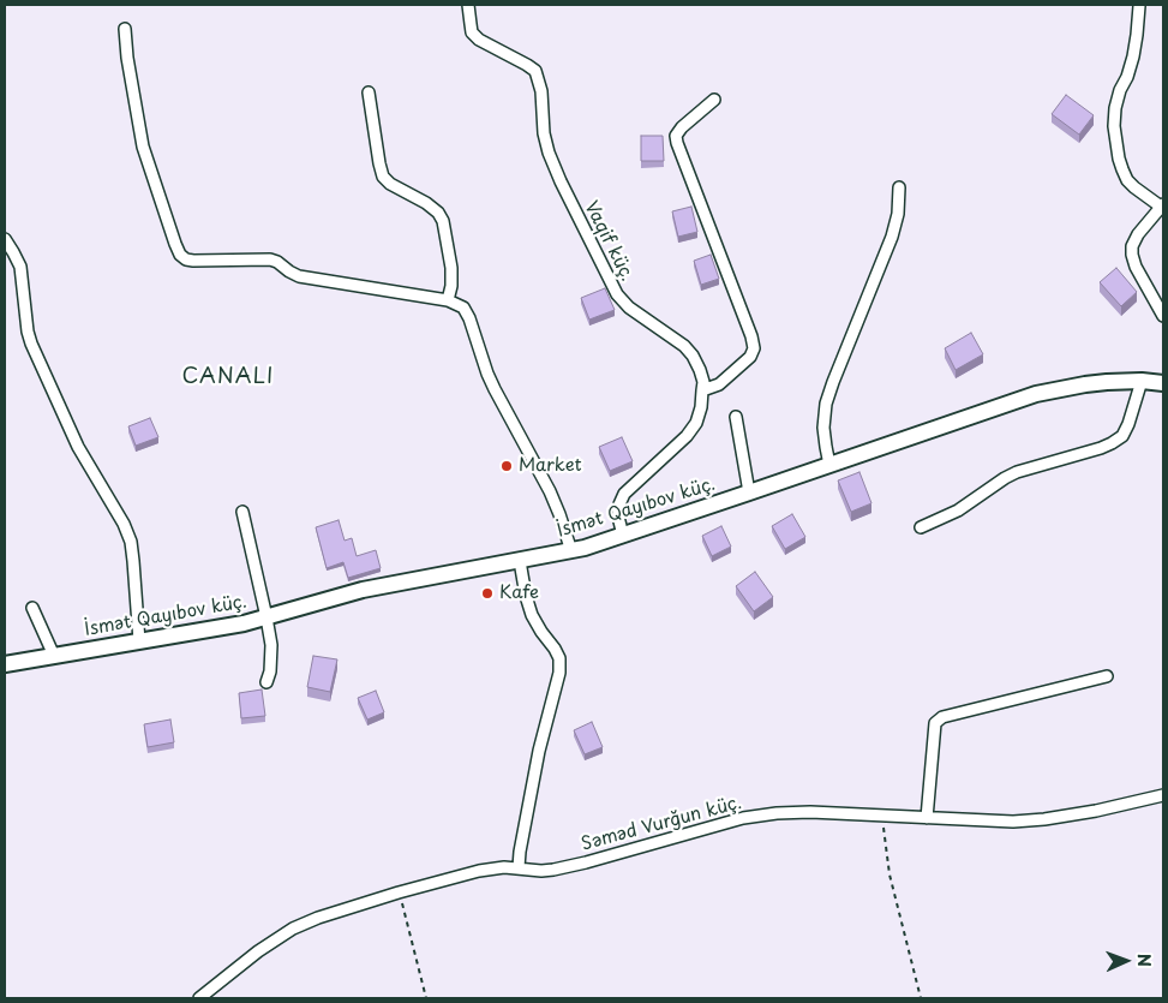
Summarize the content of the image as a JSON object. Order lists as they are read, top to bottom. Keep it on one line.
{"streets":{"street":["Vaqif küç.","İsmət Qayıbov küç.","Səməd Vurğun küç."]},"crossings":[["Vaqif küç.","İsmət Qayıbov küç."]],"districts":["CANALI"],"places":["Market","Kafe"],"north":"right"}
